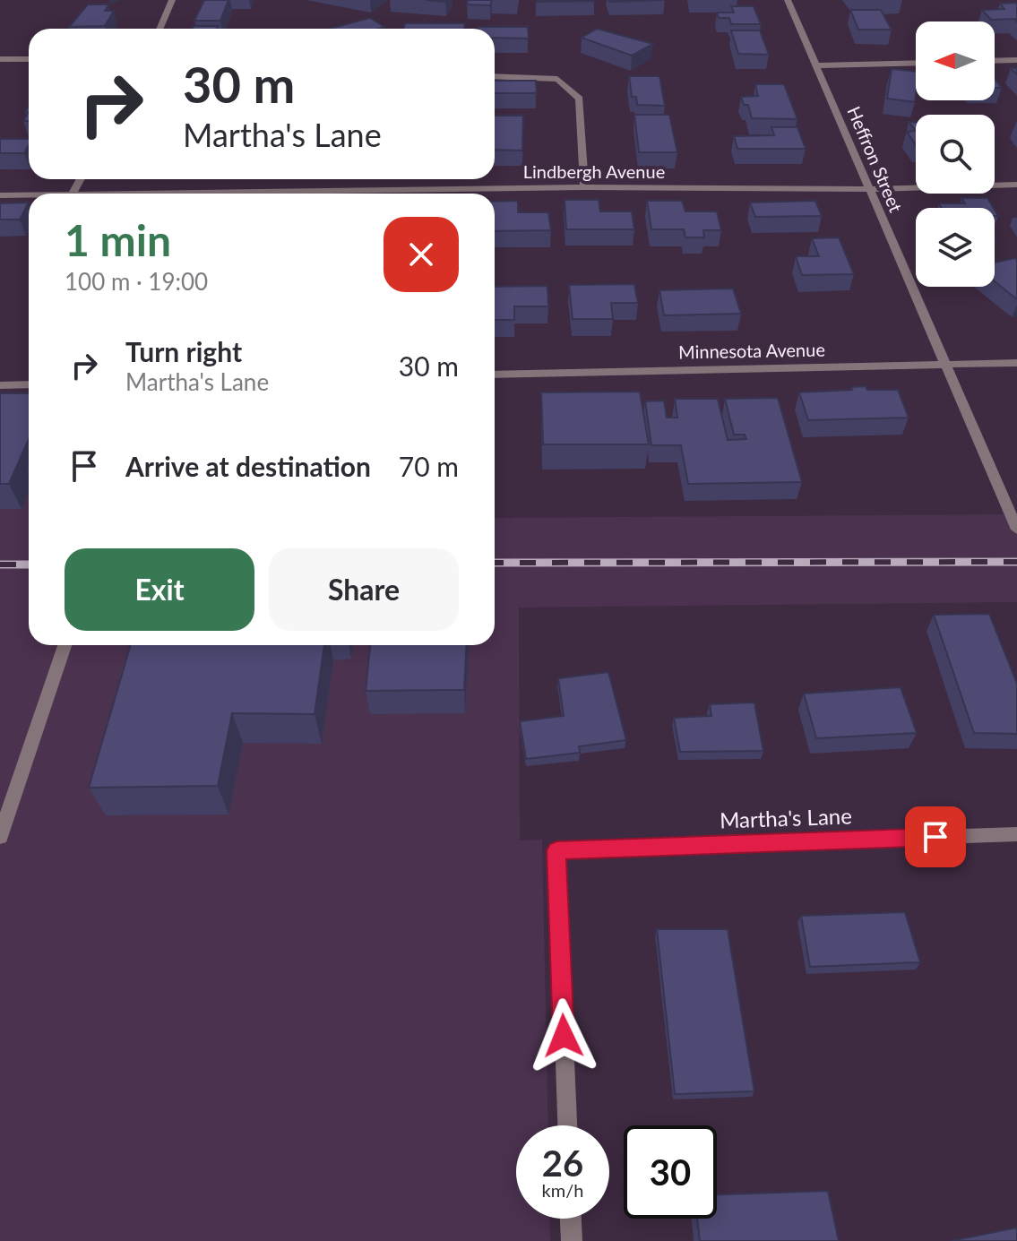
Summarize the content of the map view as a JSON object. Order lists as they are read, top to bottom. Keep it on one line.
{"streets":{"street":["Heffron Street","Lindbergh Avenue","Minnesota Avenue","Martha's Lane"]},"crossings":[["Heffron Street","Lindbergh Avenue"],["Heffron Street","Minnesota Avenue"]],"north":"left","page":{"turn":["30 m","Martha's Lane"],"heading":["1 min","100 m · 19:00"],"list":[{"name":"Turn right","note":"Martha's Lane","value":"30 m"},{"name":"Arrive at destination","value":"70 m"}],"buttons":["Exit","Share"],"speed":"26 km/h","limit":"30"}}
